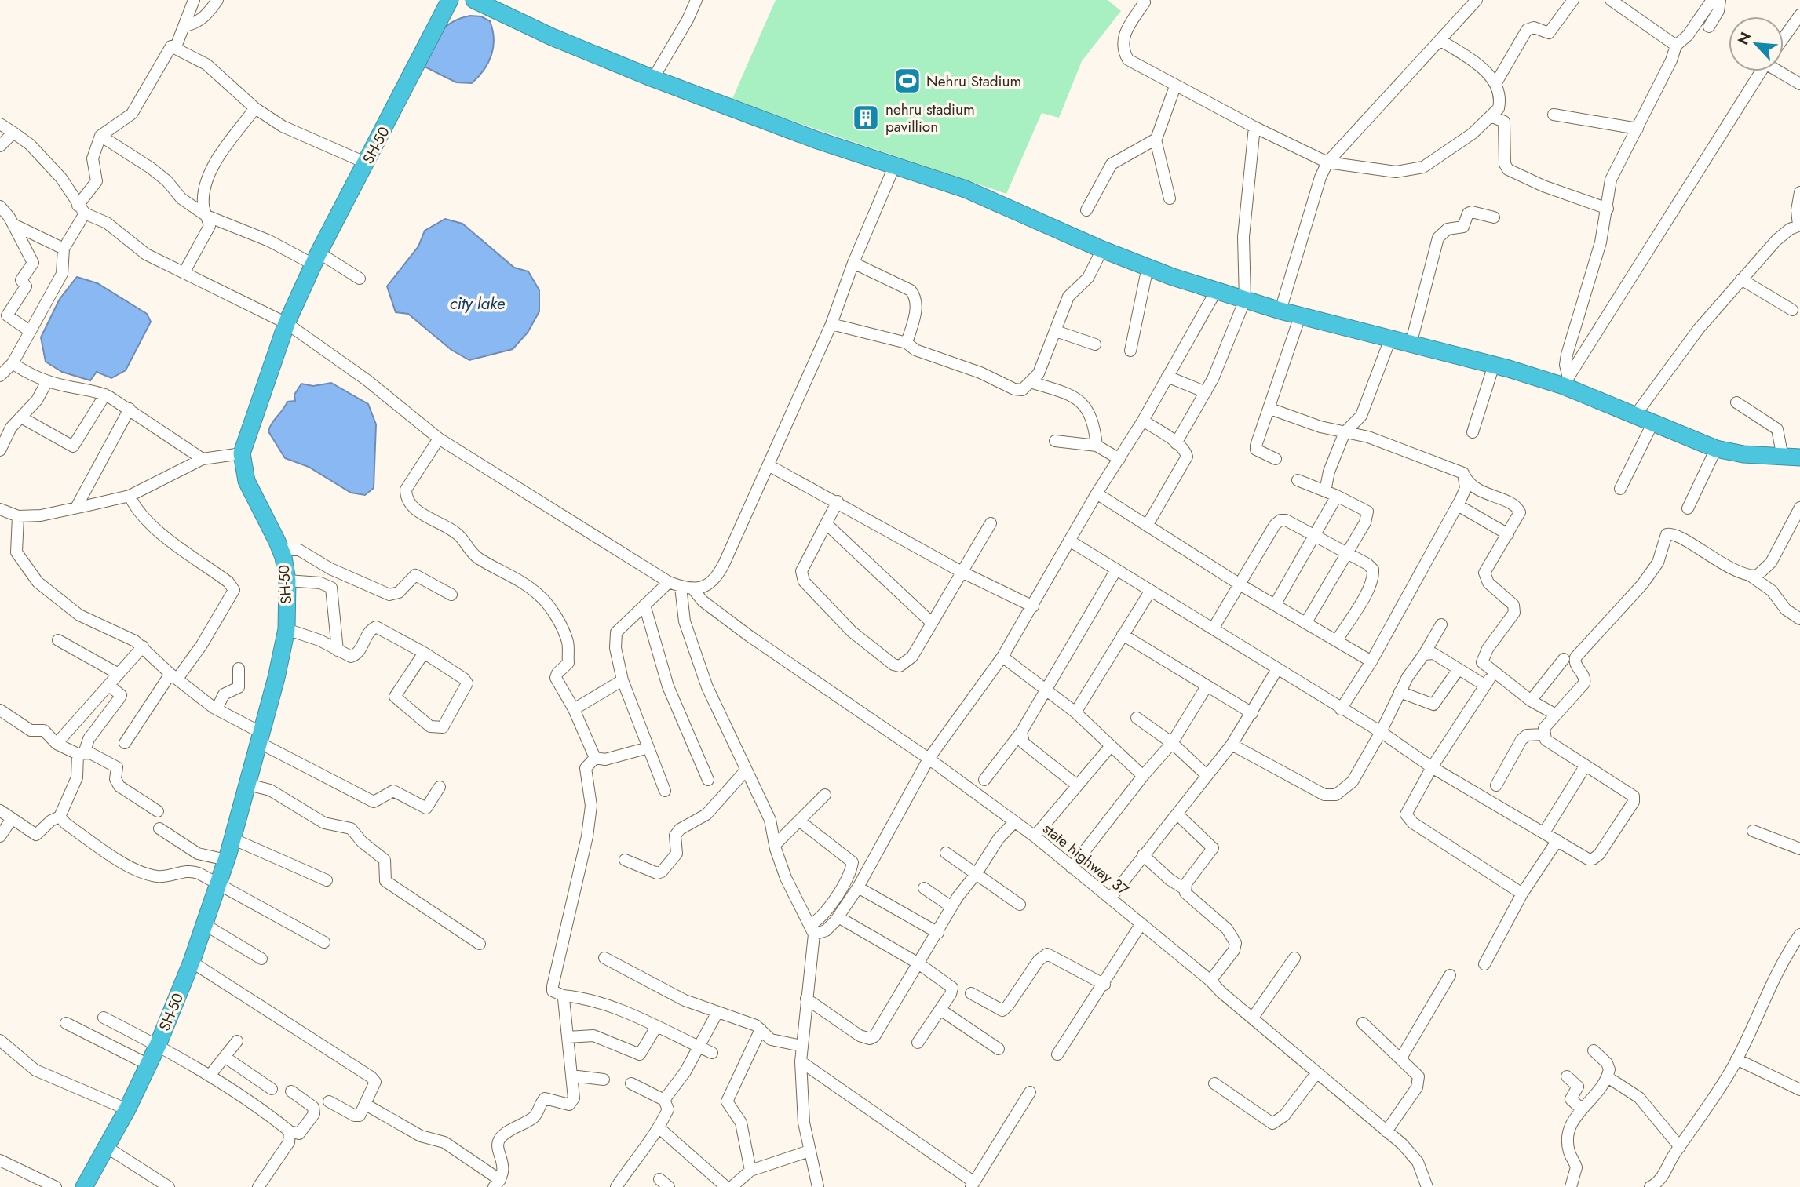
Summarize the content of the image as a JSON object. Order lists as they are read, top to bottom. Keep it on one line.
{"streets":{"highway":["SH-50"],"street":["state highway 37"]},"water":["city lake"],"places":{"sports":["Nehru Stadium"],"building":["nehru stadium pavillion"]},"north":"top left"}
